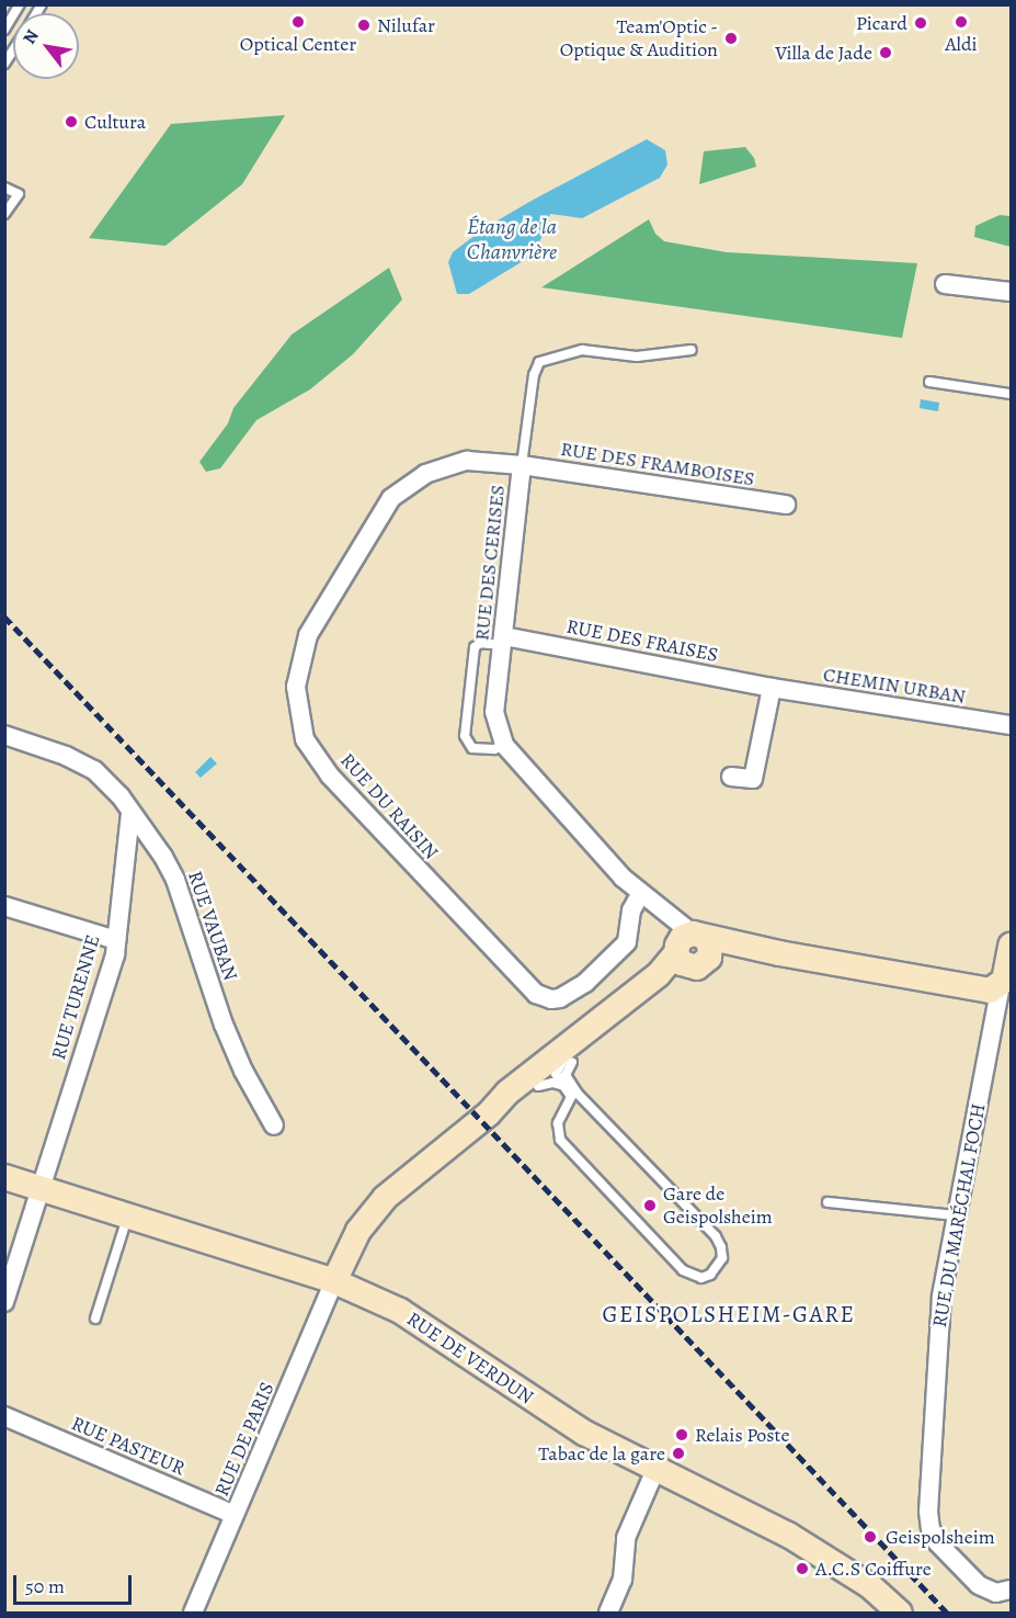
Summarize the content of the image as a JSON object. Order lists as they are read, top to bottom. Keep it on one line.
{"streets":{"main road":["RUE DU MARÉCHAL FOCH","RUE DE VERDUN"],"street":["RUE DES FRAMBOISES","RUE DES CERISES","RUE DES FRAISES","CHEMIN URBAN","RUE DU RAISIN","RUE VAUBAN","RUE TURENNE","RUE DE PARIS","RUE PASTEUR"]},"crossings":[["RUE DES FRAMBOISES","RUE DES CERISES"],["RUE DES FRAMBOISES","RUE DU RAISIN"],["RUE DES CERISES","RUE DES FRAISES"],["RUE DES CERISES","RUE DU RAISIN"],["RUE DES FRAISES","CHEMIN URBAN"],["RUE VAUBAN","RUE TURENNE"],["RUE TURENNE","RUE DE VERDUN"],["RUE DE VERDUN","RUE DE PARIS"],["RUE DE PARIS","RUE PASTEUR"]],"districts":["GEISPOLSHEIM-GARE"],"water":["Étang de la Chanvrière"],"places":["Optical Center","Aldi","Picard","Nilufar","Team'Optic - Optique & Audition","Villa de Jade","Cultura","Gare de Geispolsheim","Relais Poste","Tabac de la gare","Geispolsheim","A.C.S Coiffure"],"scale_bar":"50 m","north":"top left"}
